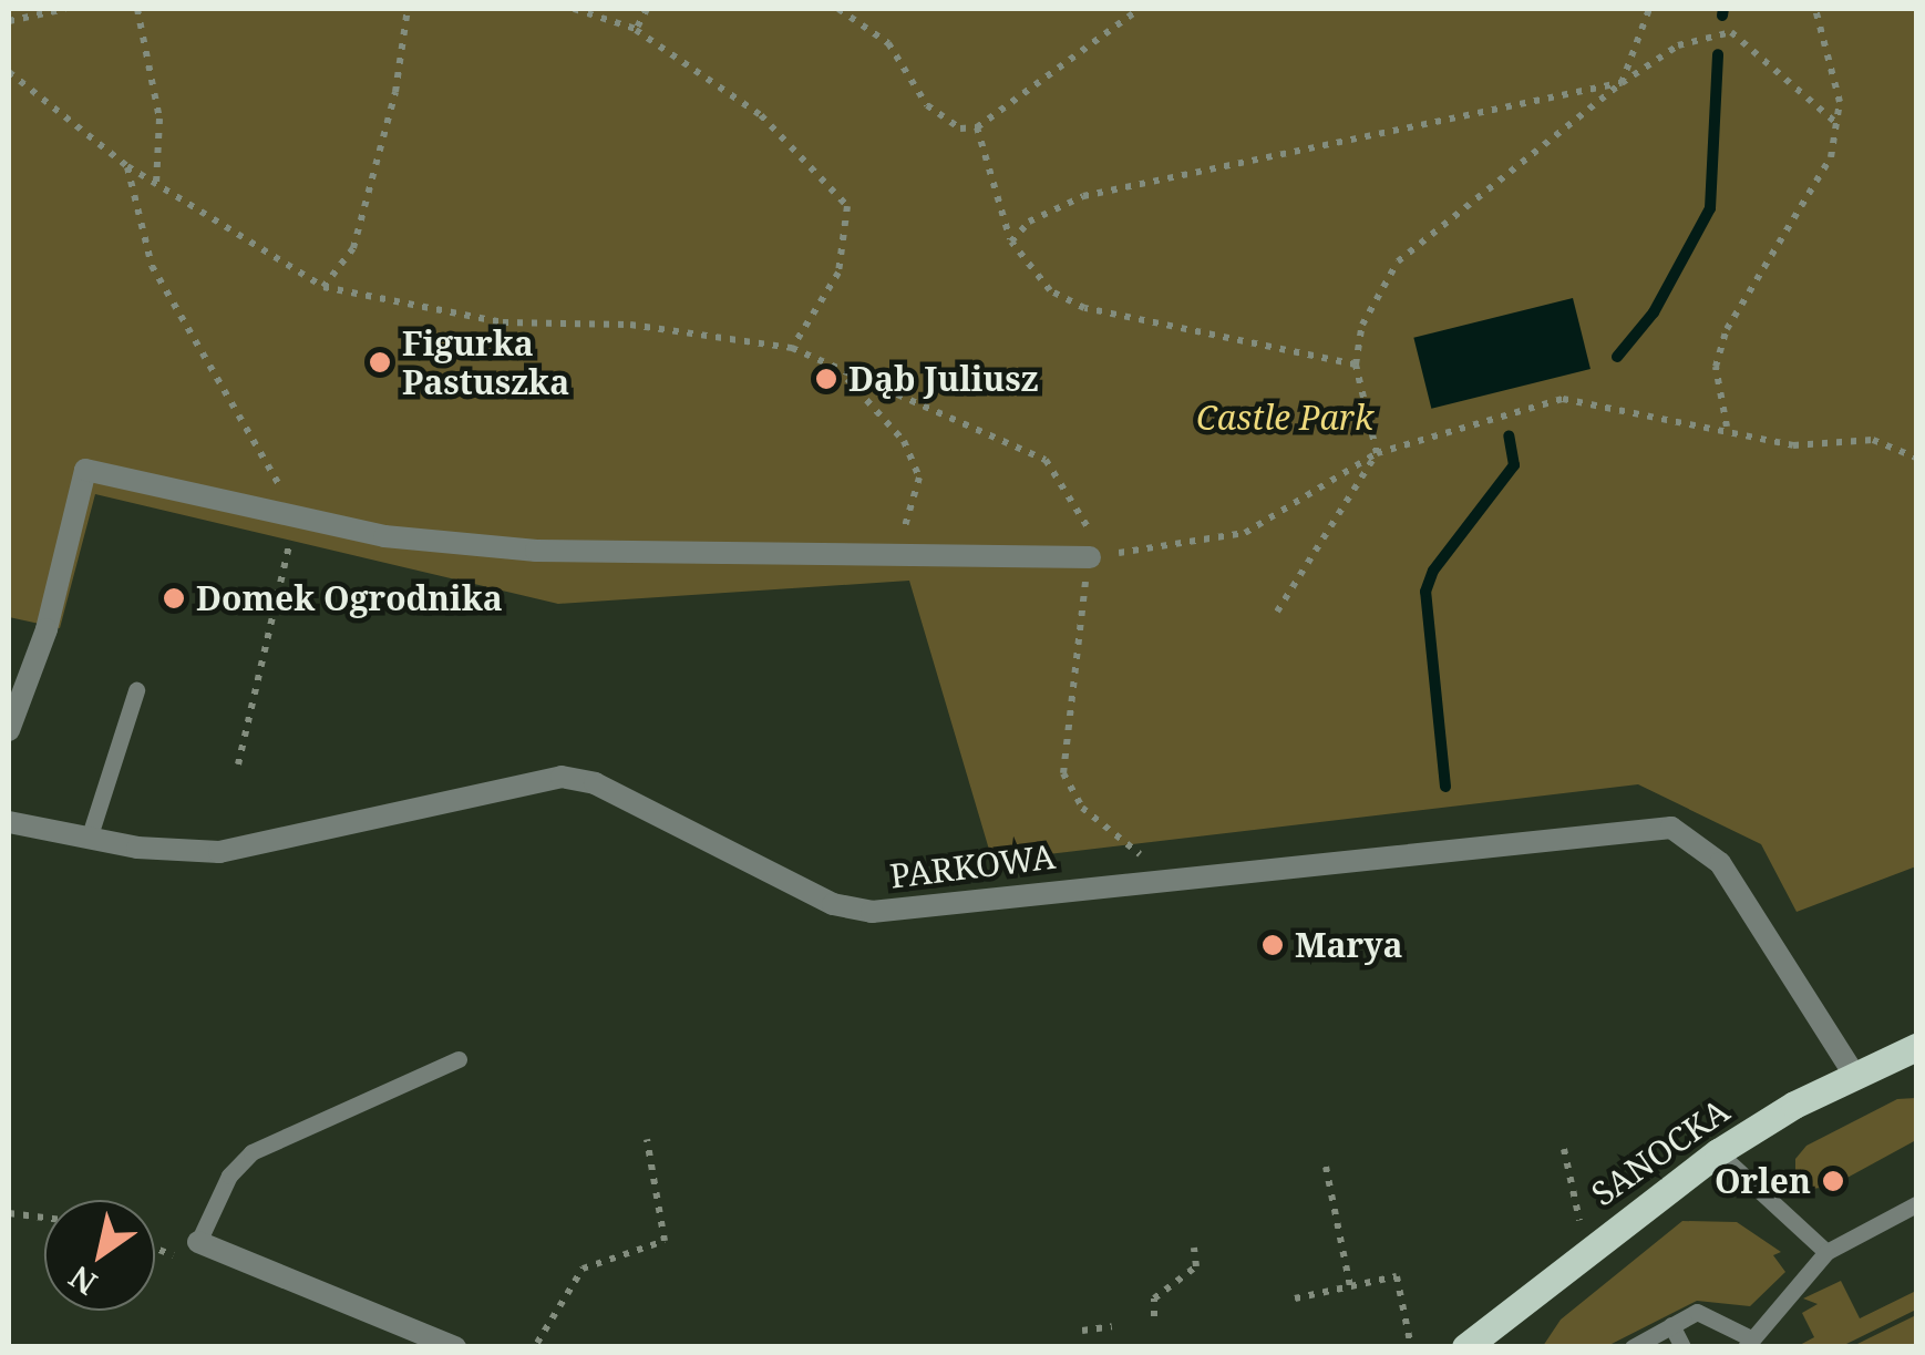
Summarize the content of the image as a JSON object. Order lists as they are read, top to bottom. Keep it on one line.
{"streets":{"main road":["SANOCKA"],"street":["PARKOWA"]},"crossings":[["PARKOWA","SANOCKA"]],"parks":["Castle Park"],"places":["Figurka Pastuszka","Dąb Juliusz","Domek Ogrodnika","Marya","Orlen"],"north":"bottom left"}
